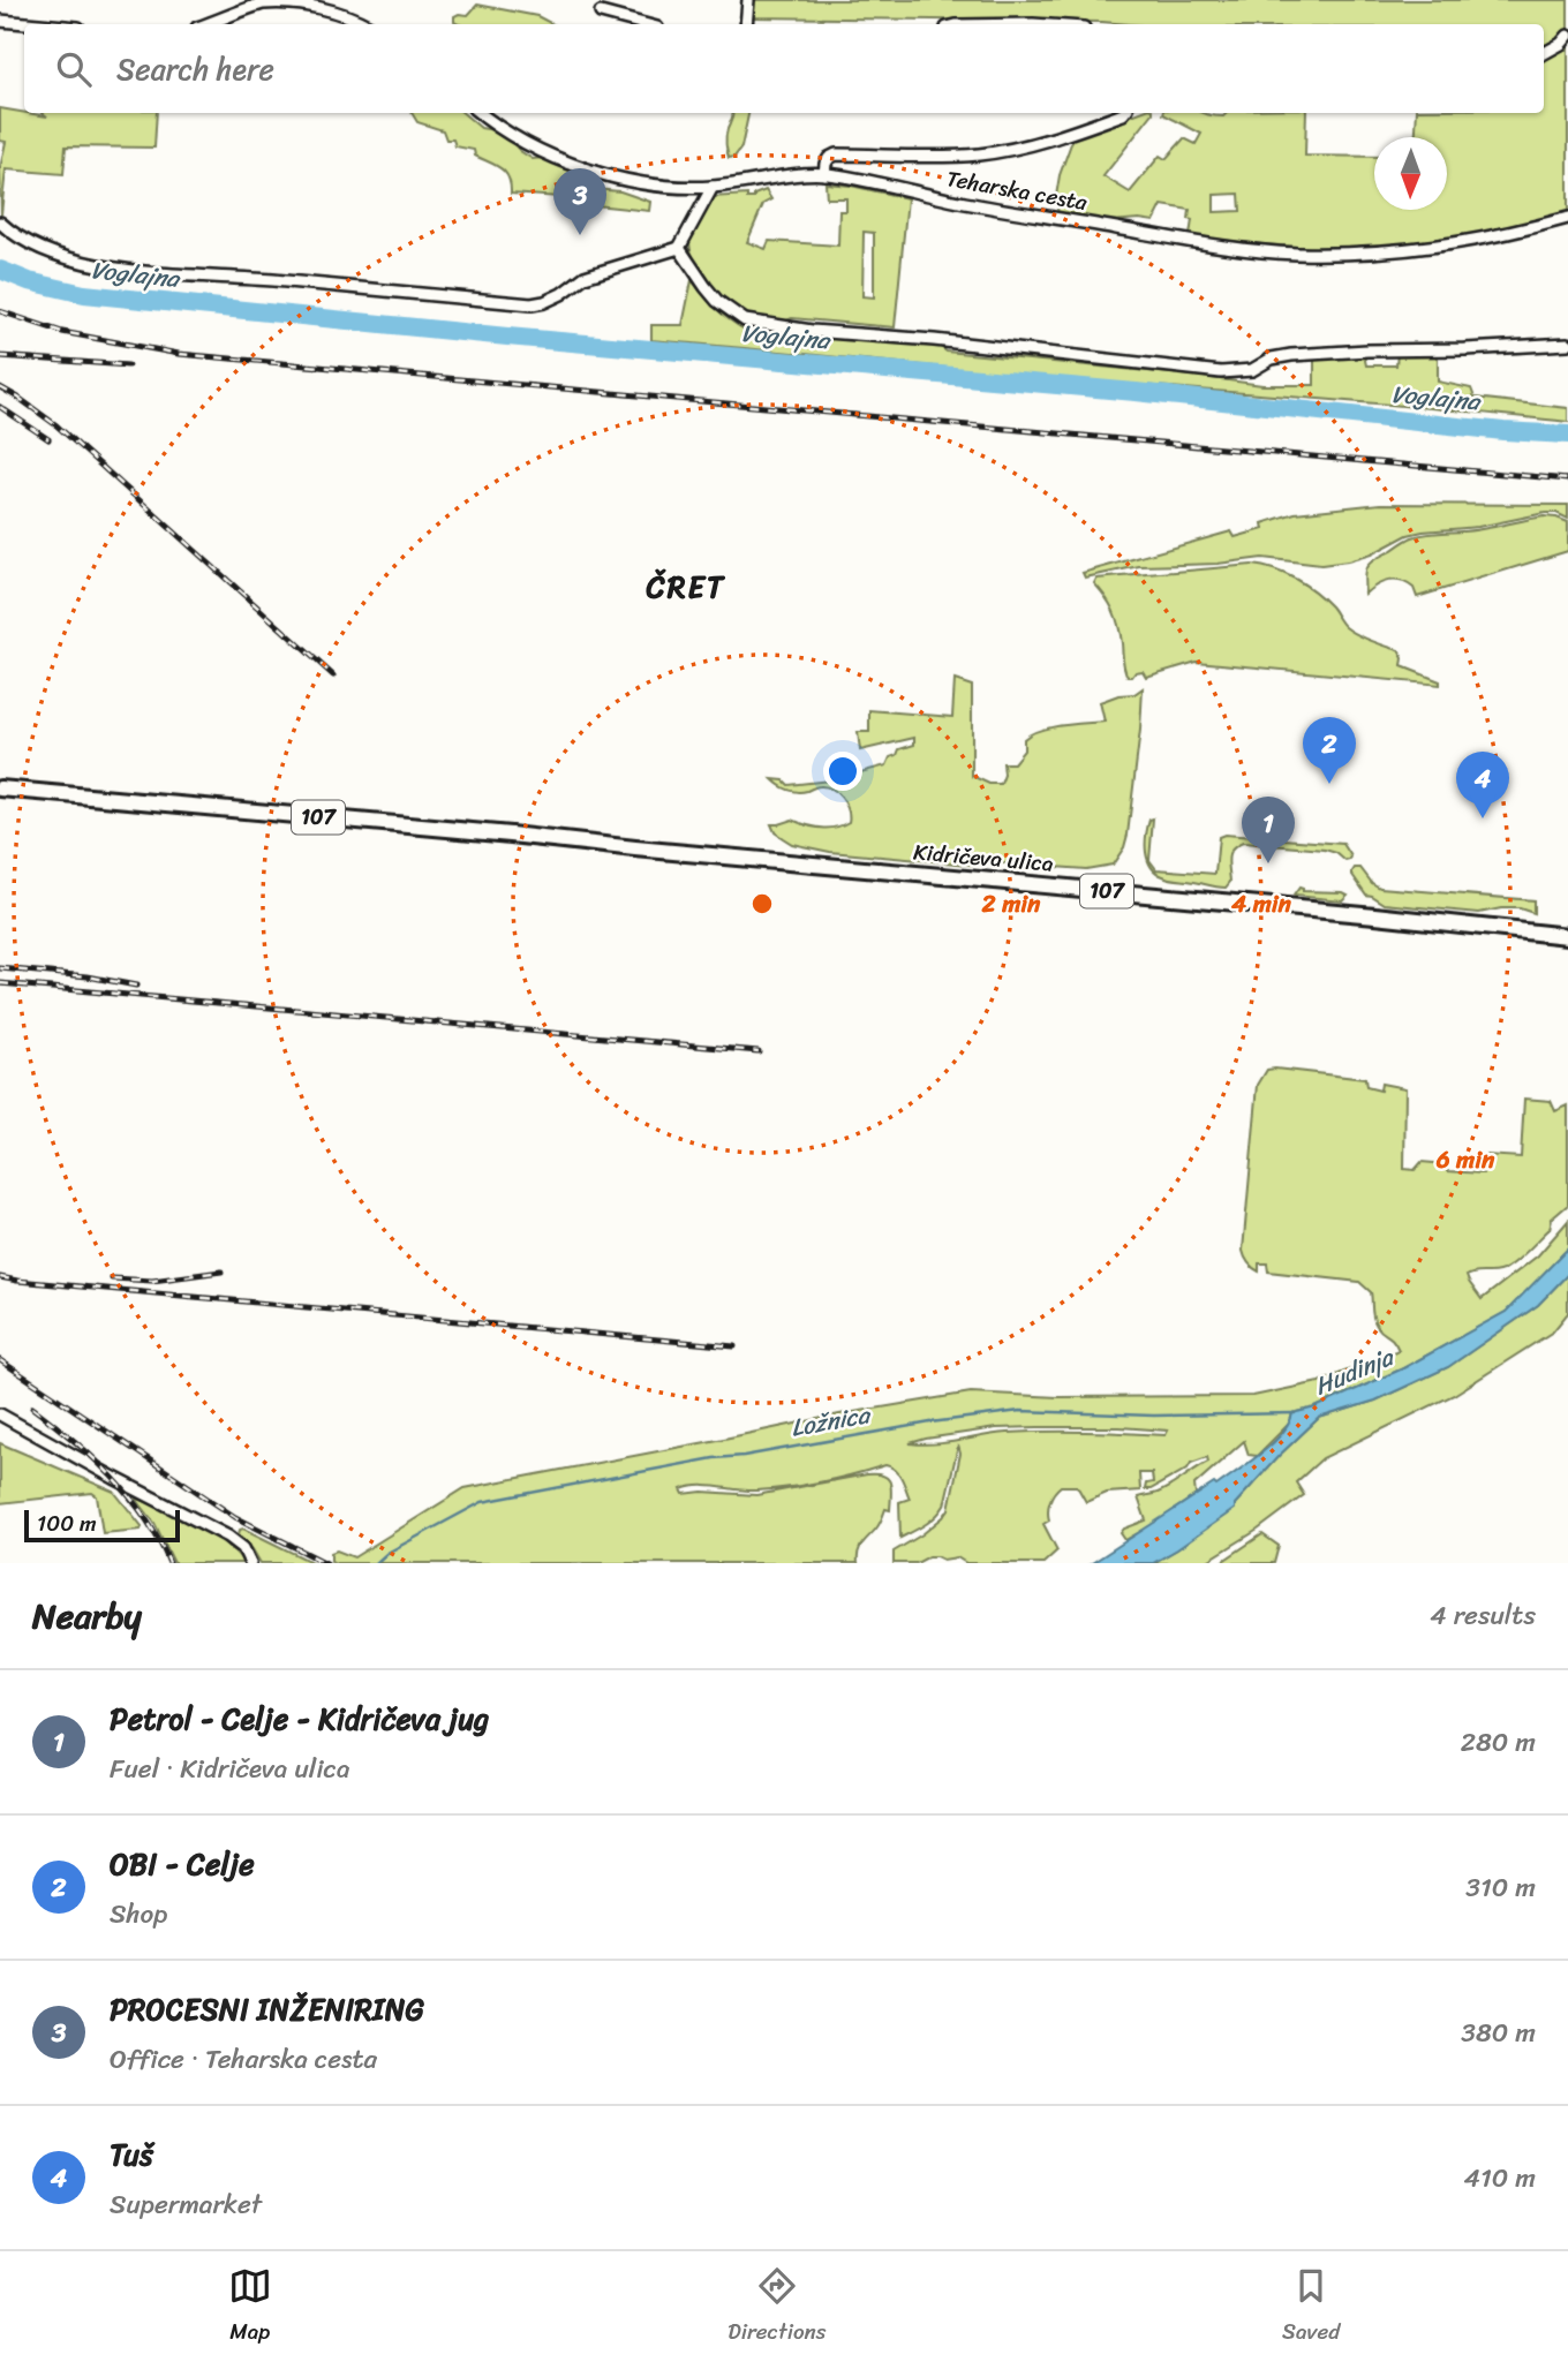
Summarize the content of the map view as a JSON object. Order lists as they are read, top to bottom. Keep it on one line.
{"streets":{"main road":["107","Kidričeva ulica"],"street":["Teharska cesta"]},"districts":["ČRET"],"water":["Voglajna","Hudinja","Ložnica"],"scale_bar":"100 m","north":"bottom","page":{"search":"Search here","pins":["3","2","4","1"],"scale":"100 m","heading":["Nearby","4 results"],"list":[{"mark":"1","name":"Petrol - Celje - Kidričeva jug","note":"Fuel · Kidričeva ulica","value":"280 m"},{"mark":"2","name":"OBI - Celje","note":"Shop","value":"310 m"},{"mark":"3","name":"PROCESNI INŽENIRING","note":"Office · Teharska cesta","value":"380 m"},{"mark":"4","name":"Tuš","note":"Supermarket","value":"410 m"}],"nav":["Map","Directions","Saved"]},"rings":["2 min","4 min","6 min"]}
